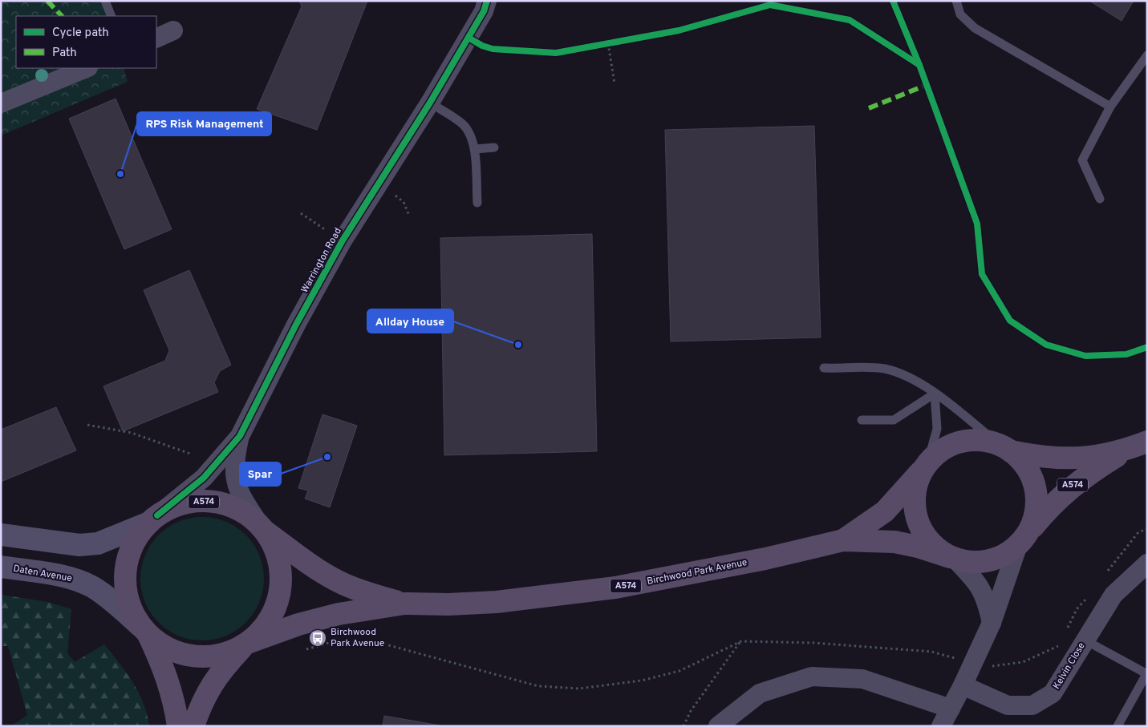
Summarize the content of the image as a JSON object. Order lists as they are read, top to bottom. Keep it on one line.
{"streets":{"main road":["A574","Birchwood Park Avenue"],"street":["Warrington Road","Daten Avenue","Kelvin Close"]},"crossings":[["Warrington Road","A574"],["Warrington Road","Birchwood Park Avenue"],["A574","Birchwood Park Avenue"],["A574","Daten Avenue"]],"places":{"other":["RPS Risk Management","Allday House","Spar"],"bus stop":["Birchwood Park Avenue"]},"legend":["Cycle path","Path"]}
